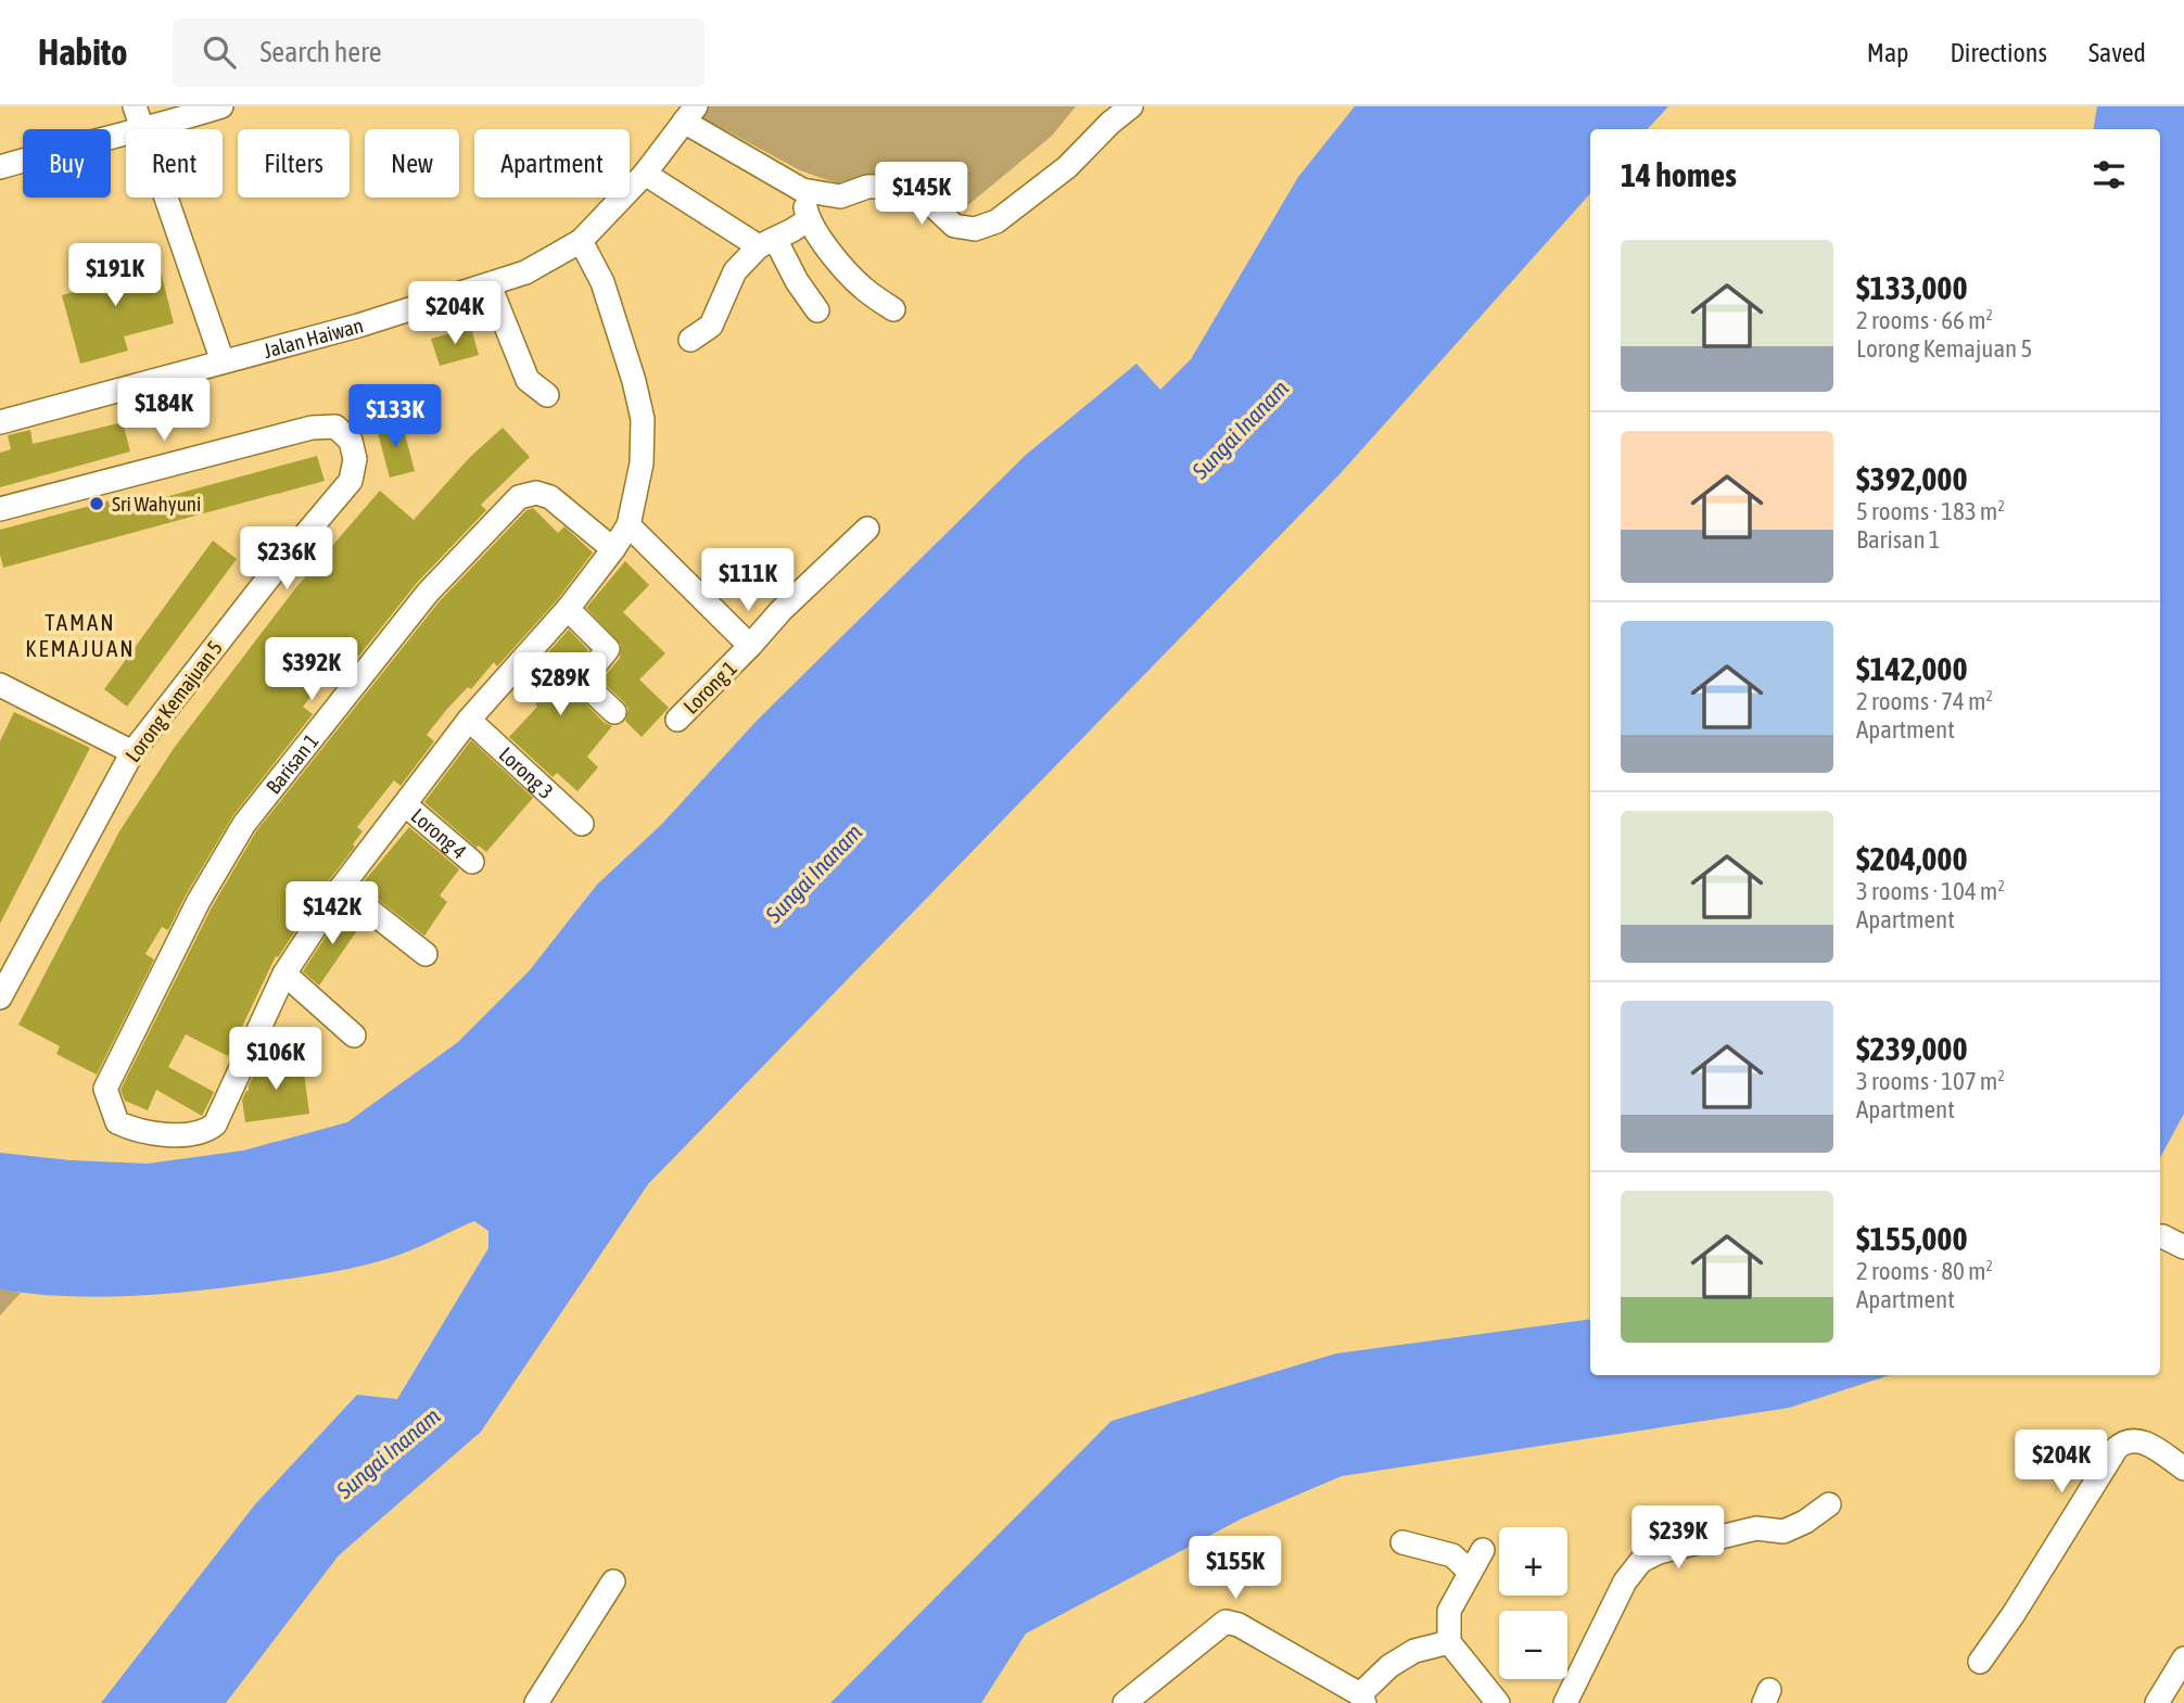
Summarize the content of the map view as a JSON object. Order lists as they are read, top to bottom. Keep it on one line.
{"streets":{"street":["Jalan Haiwan","Lorong 1","Lorong Kemajuan 5","Barisan 1","Lorong 3","Lorong 4"]},"districts":["TAMAN KEMAJUAN"],"water":["Sungai Inanam"],"places":["Sri Wahyuni"],"page":{"header":"Habito","search":"Search here","nav":["Map","Directions","Saved"],"chip":["Buy","Rent","Filters","New","Apartment"],"heading":"14 homes","price":["$145K","$191K","$204K","$184K","$133K","$236K","$111K","$392K","$289K","$142K","$106K","$204K","$239K","$155K"],"list":[{"name":"$133,000","note":"2 rooms · 66 m² · Lorong Kemajuan 5"},{"name":"$392,000","note":"5 rooms · 183 m² · Barisan 1"},{"name":"$142,000","note":"2 rooms · 74 m² · Apartment"},{"name":"$204,000","note":"3 rooms · 104 m² · Apartment"},{"name":"$239,000","note":"3 rooms · 107 m² · Apartment"},{"name":"$155,000","note":"2 rooms · 80 m² · Apartment"}],"map_buttons":["+","−"]}}
